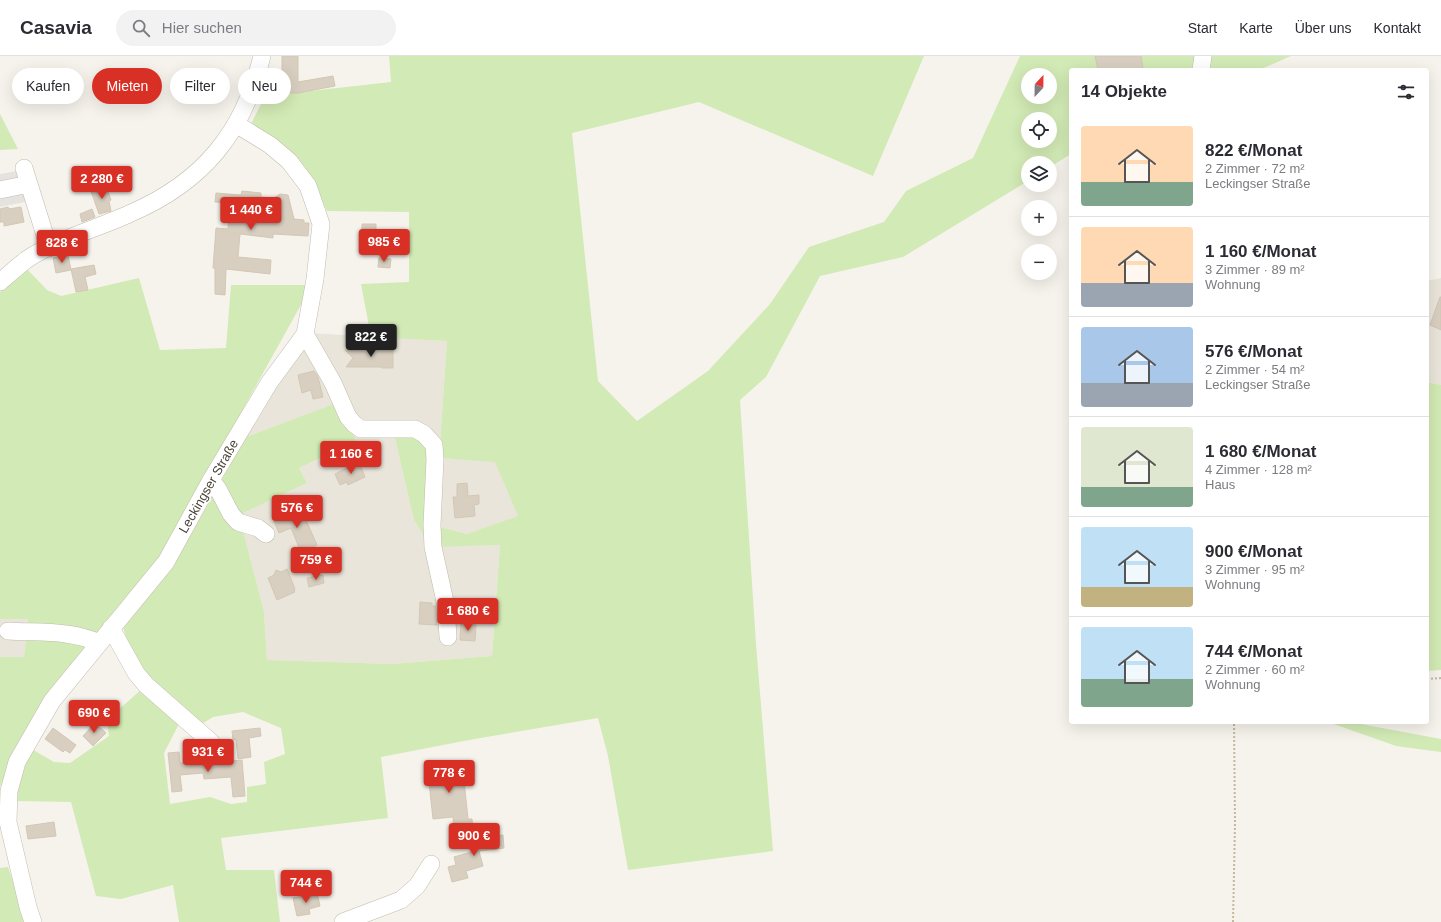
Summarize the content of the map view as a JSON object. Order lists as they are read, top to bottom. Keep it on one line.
{"streets":{"street":["Leckingser Straße"]},"north":"top","page":{"header":"Casavia","search":"Hier suchen","nav":["Start","Karte","Über uns","Kontakt"],"map_buttons":["+","−"],"chip":["Kaufen","Mieten","Filter","Neu"],"heading":"14 Objekte","list":[{"name":"822 €/Monat","note":"2 Zimmer · 72 m² · Leckingser Straße"},{"name":"1 160 €/Monat","note":"3 Zimmer · 89 m² · Wohnung"},{"name":"576 €/Monat","note":"2 Zimmer · 54 m² · Leckingser Straße"},{"name":"1 680 €/Monat","note":"4 Zimmer · 128 m² · Haus"},{"name":"900 €/Monat","note":"3 Zimmer · 95 m² · Wohnung"},{"name":"744 €/Monat","note":"2 Zimmer · 60 m² · Wohnung"}],"price":["2 280 €","1 440 €","985 €","828 €","822 €","1 160 €","576 €","759 €","1 680 €","690 €","931 €","778 €","900 €","744 €"]}}
